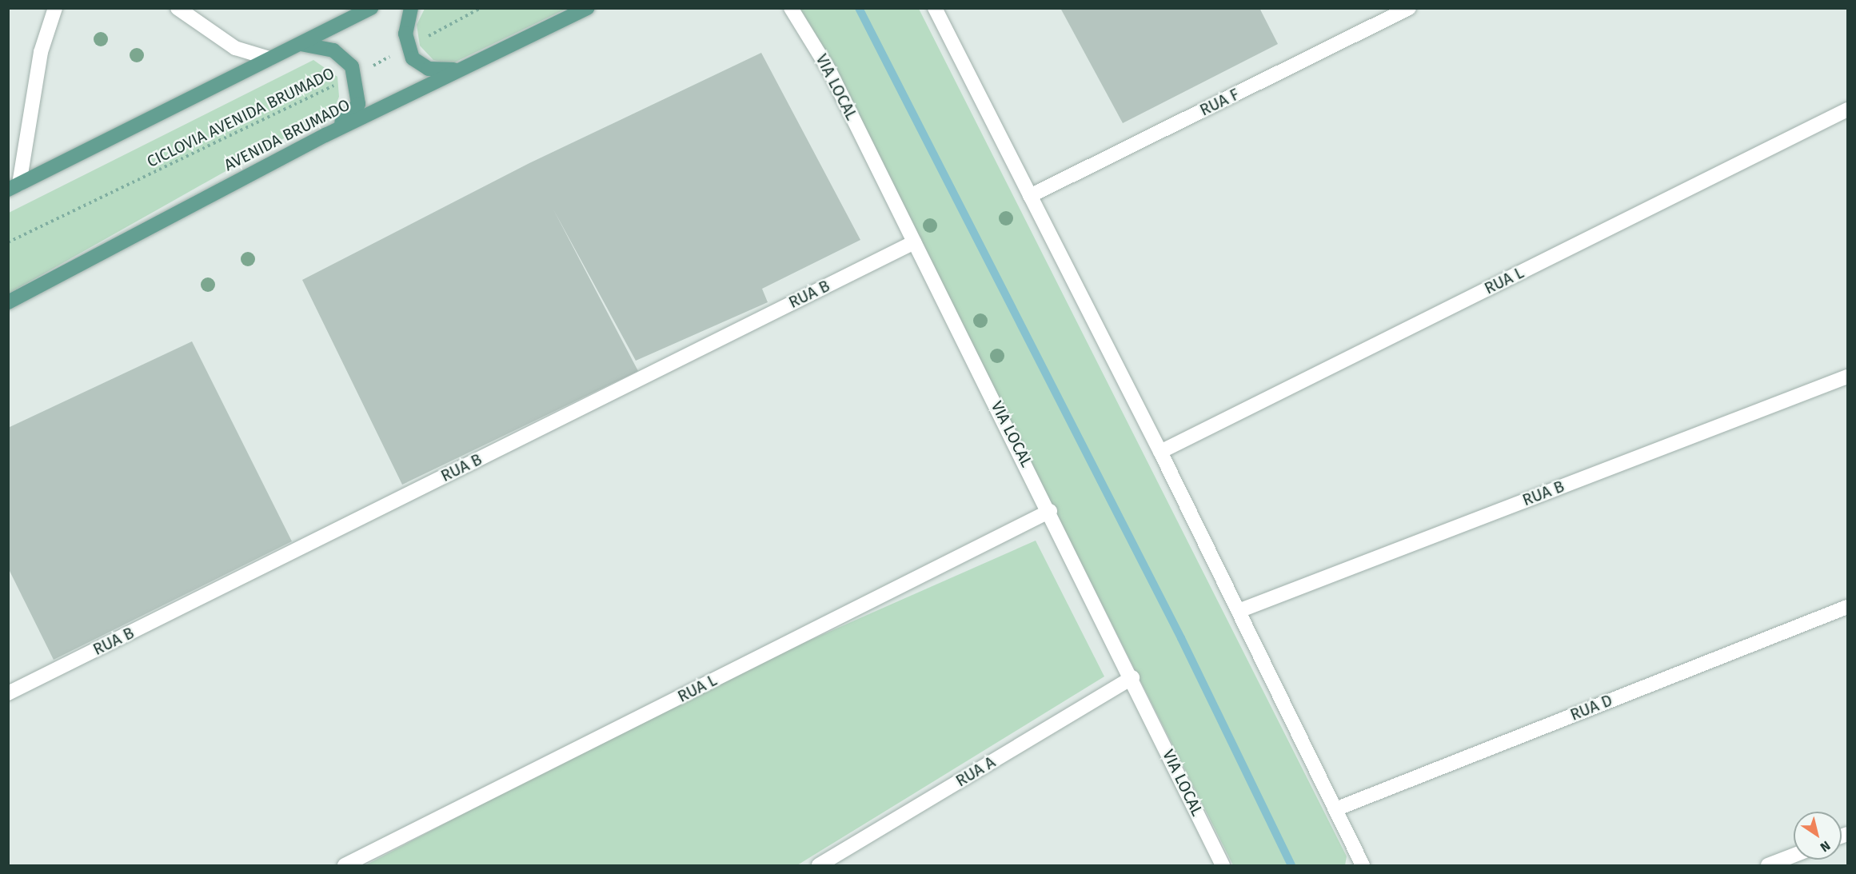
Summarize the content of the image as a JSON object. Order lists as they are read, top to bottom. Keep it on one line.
{"streets":{"main road":["AVENIDA BRUMADO"],"street":["VIA LOCAL","RUA F","RUA L","RUA B","RUA D","RUA A"],"path":["CICLOVIA AVENIDA BRUMADO"]},"crossings":[["VIA LOCAL","RUA L"],["VIA LOCAL","RUA B"],["VIA LOCAL","RUA A"]],"north":"bottom right"}
